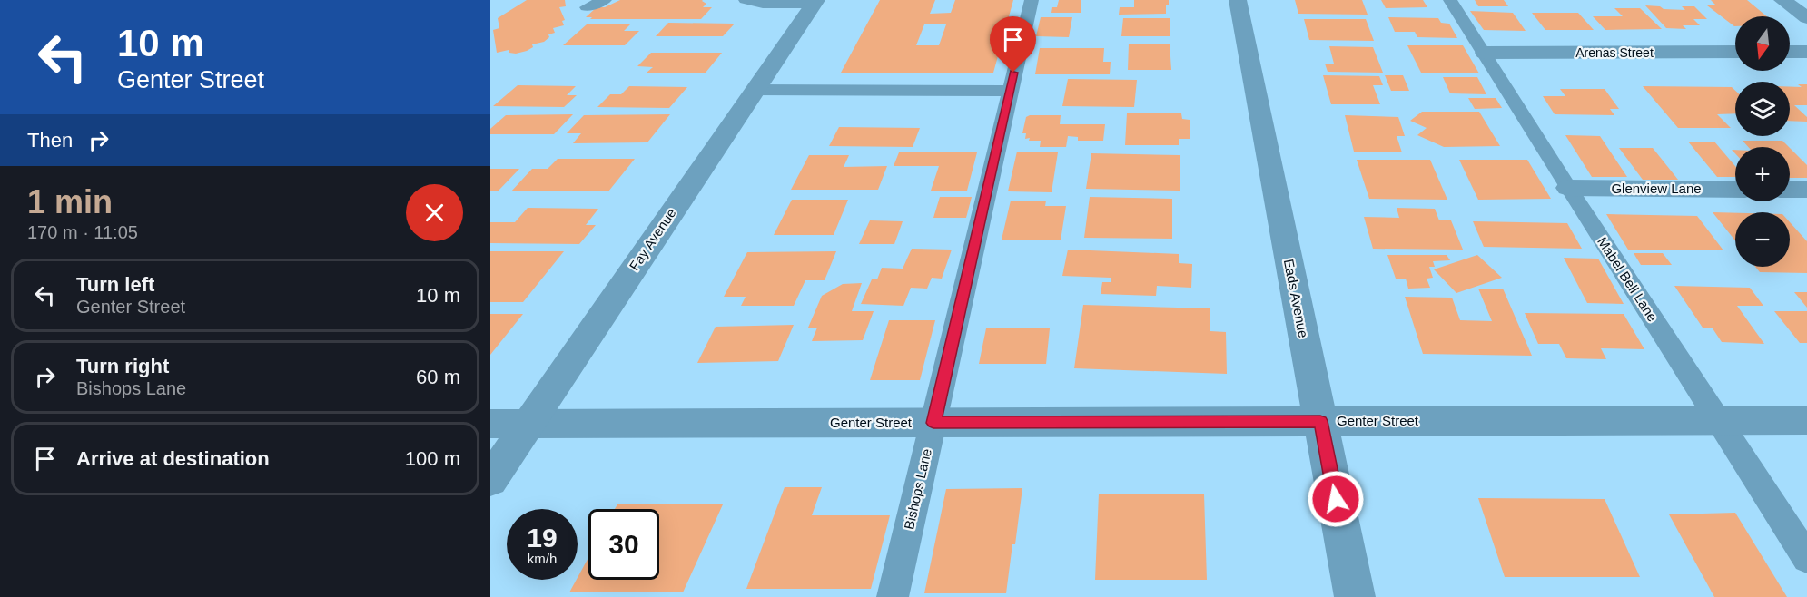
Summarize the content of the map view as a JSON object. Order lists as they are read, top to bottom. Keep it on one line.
{"streets":{"street":["Arenas Street","Glenview Lane","Fay Avenue","Eads Avenue","Genter Street"],"lane":["Mabel Bell Lane","Bishops Lane"]},"crossings":[["Arenas Street","Mabel Bell Lane"],["Glenview Lane","Mabel Bell Lane"],["Fay Avenue","Genter Street"],["Mabel Bell Lane","Genter Street"],["Eads Avenue","Genter Street"],["Genter Street","Bishops Lane"]],"north":"bottom","page":{"turn":["10 m","Genter Street"],"map_buttons":["+","−"],"then":"Then","heading":["1 min","170 m · 11:05"],"list":[{"name":"Turn left","note":"Genter Street","value":"10 m"},{"name":"Turn right","note":"Bishops Lane","value":"60 m"},{"name":"Arrive at destination","value":"100 m"}],"speed":"19 km/h","limit":"30"}}
